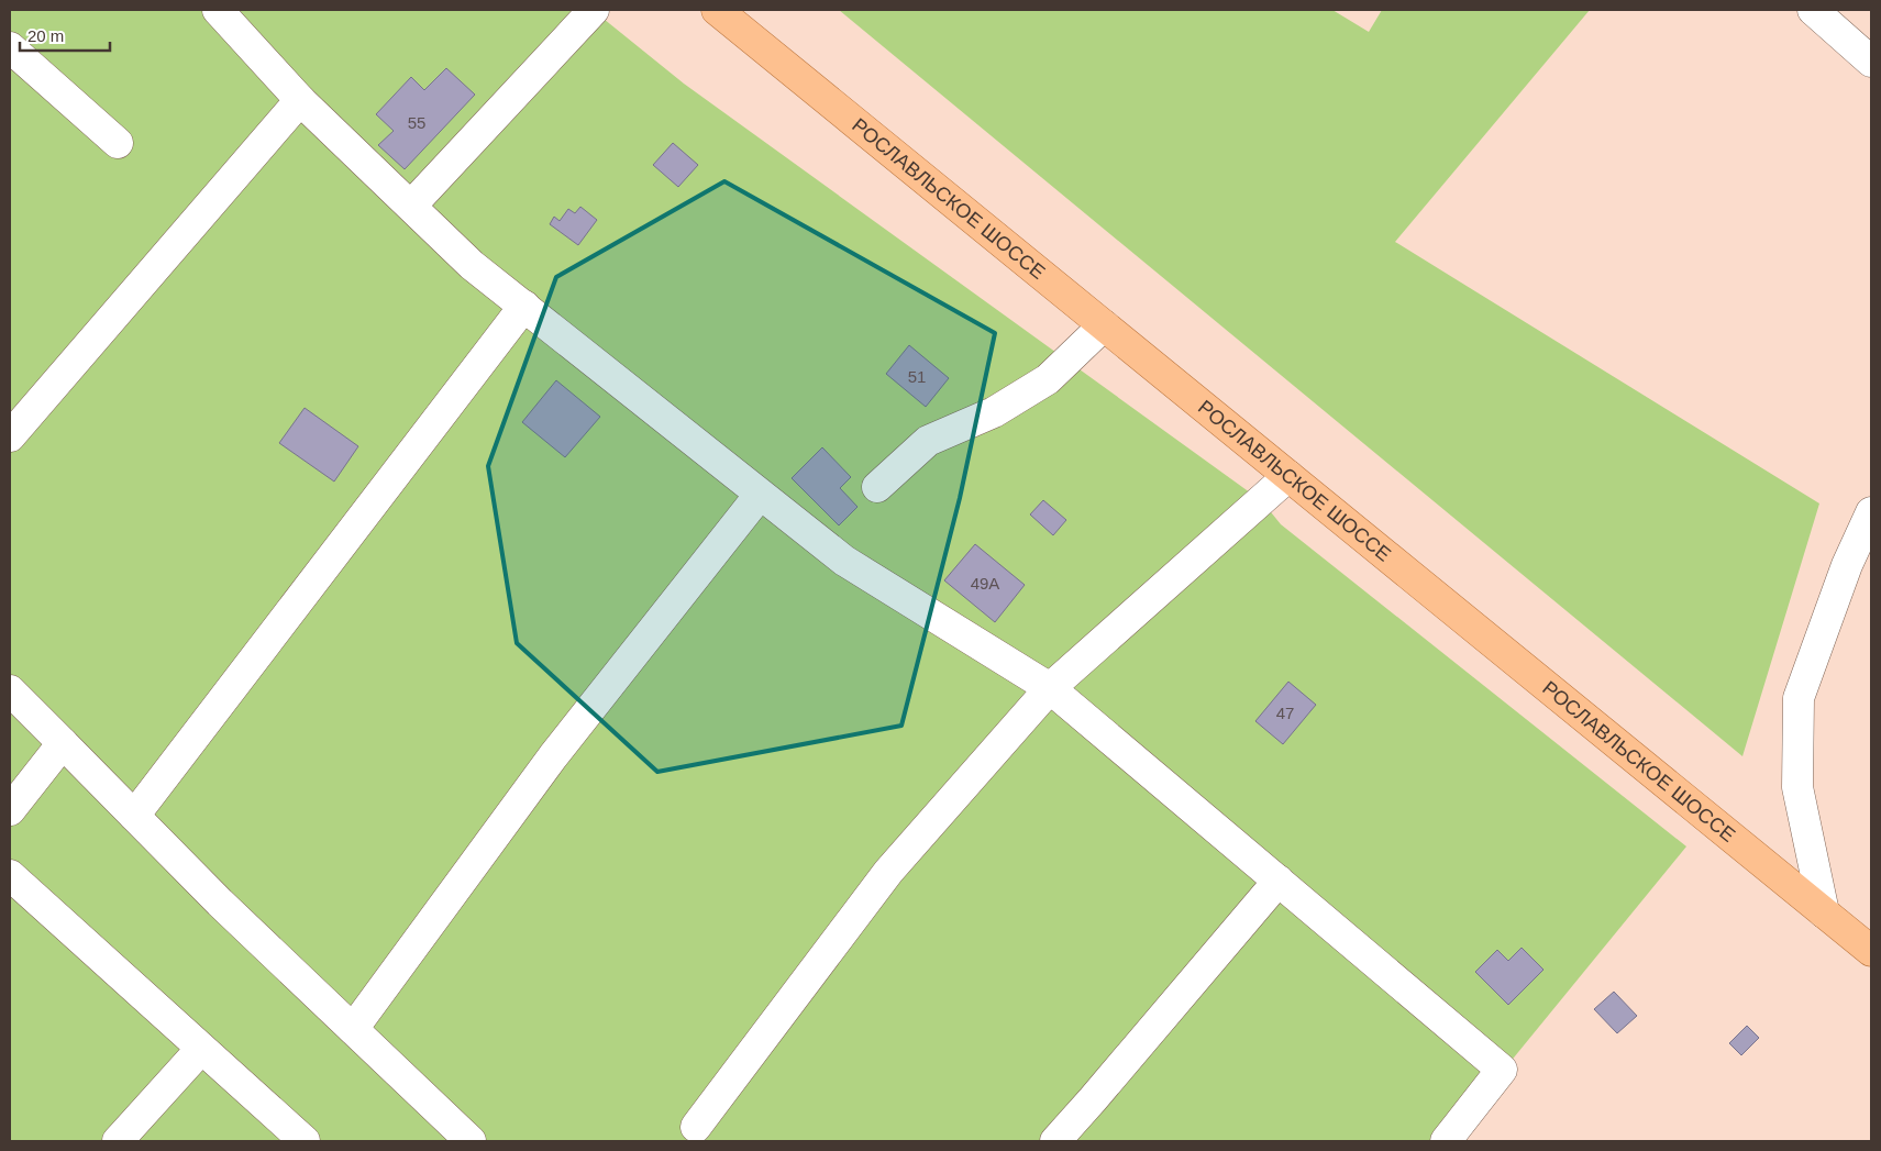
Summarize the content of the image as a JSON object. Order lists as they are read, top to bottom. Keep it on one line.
{"streets":{"main road":["РОСЛАВЛЬСКОЕ ШОССЕ"]},"house_numbers":["55","51","49А","47"],"scale_bar":"20 m"}
